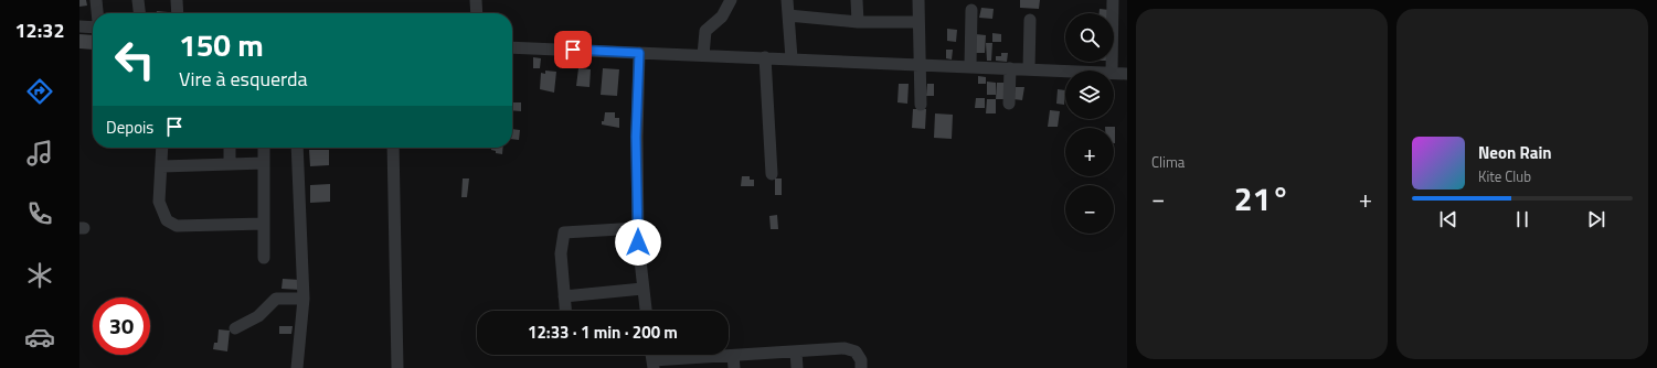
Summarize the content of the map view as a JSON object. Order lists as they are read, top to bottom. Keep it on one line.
{"page":{"tabs":"12:32","tile":"Clima","map_buttons":["+","−"],"turn":["150 m","Vire à esquerda"],"then":"Depois","song":["Neon Rain","Kite Club"],"heat":["−","21°","+"],"limit":"30","trip":"12:33 · 1 min · 200 m"}}
